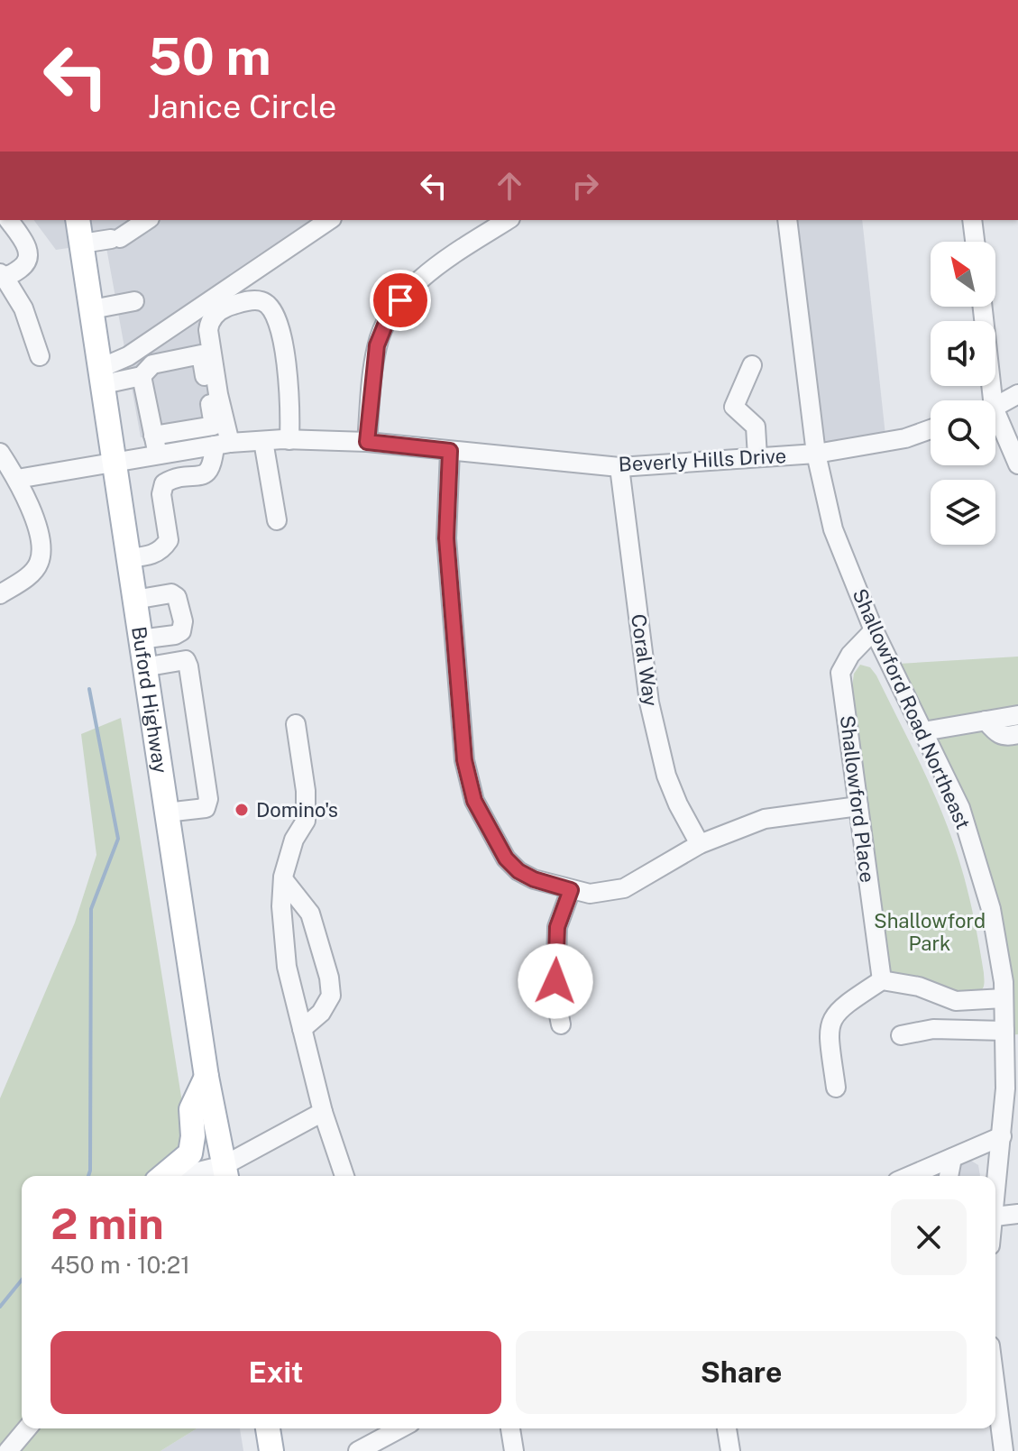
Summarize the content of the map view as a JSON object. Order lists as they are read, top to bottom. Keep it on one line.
{"streets":{"main road":["Buford Highway"],"street":["Beverly Hills Drive","Coral Way","Shallowford Road Northeast","Shallowford Place"]},"crossings":[["Beverly Hills Drive","Coral Way"],["Beverly Hills Drive","Buford Highway"],["Beverly Hills Drive","Shallowford Road Northeast"],["Shallowford Road Northeast","Shallowford Place"]],"parks":["Shallowford Park"],"places":["Domino's"],"north":"top left","page":{"turn":["50 m","Janice Circle"],"heading":["2 min","450 m · 10:21"],"buttons":["Exit","Share"]}}
